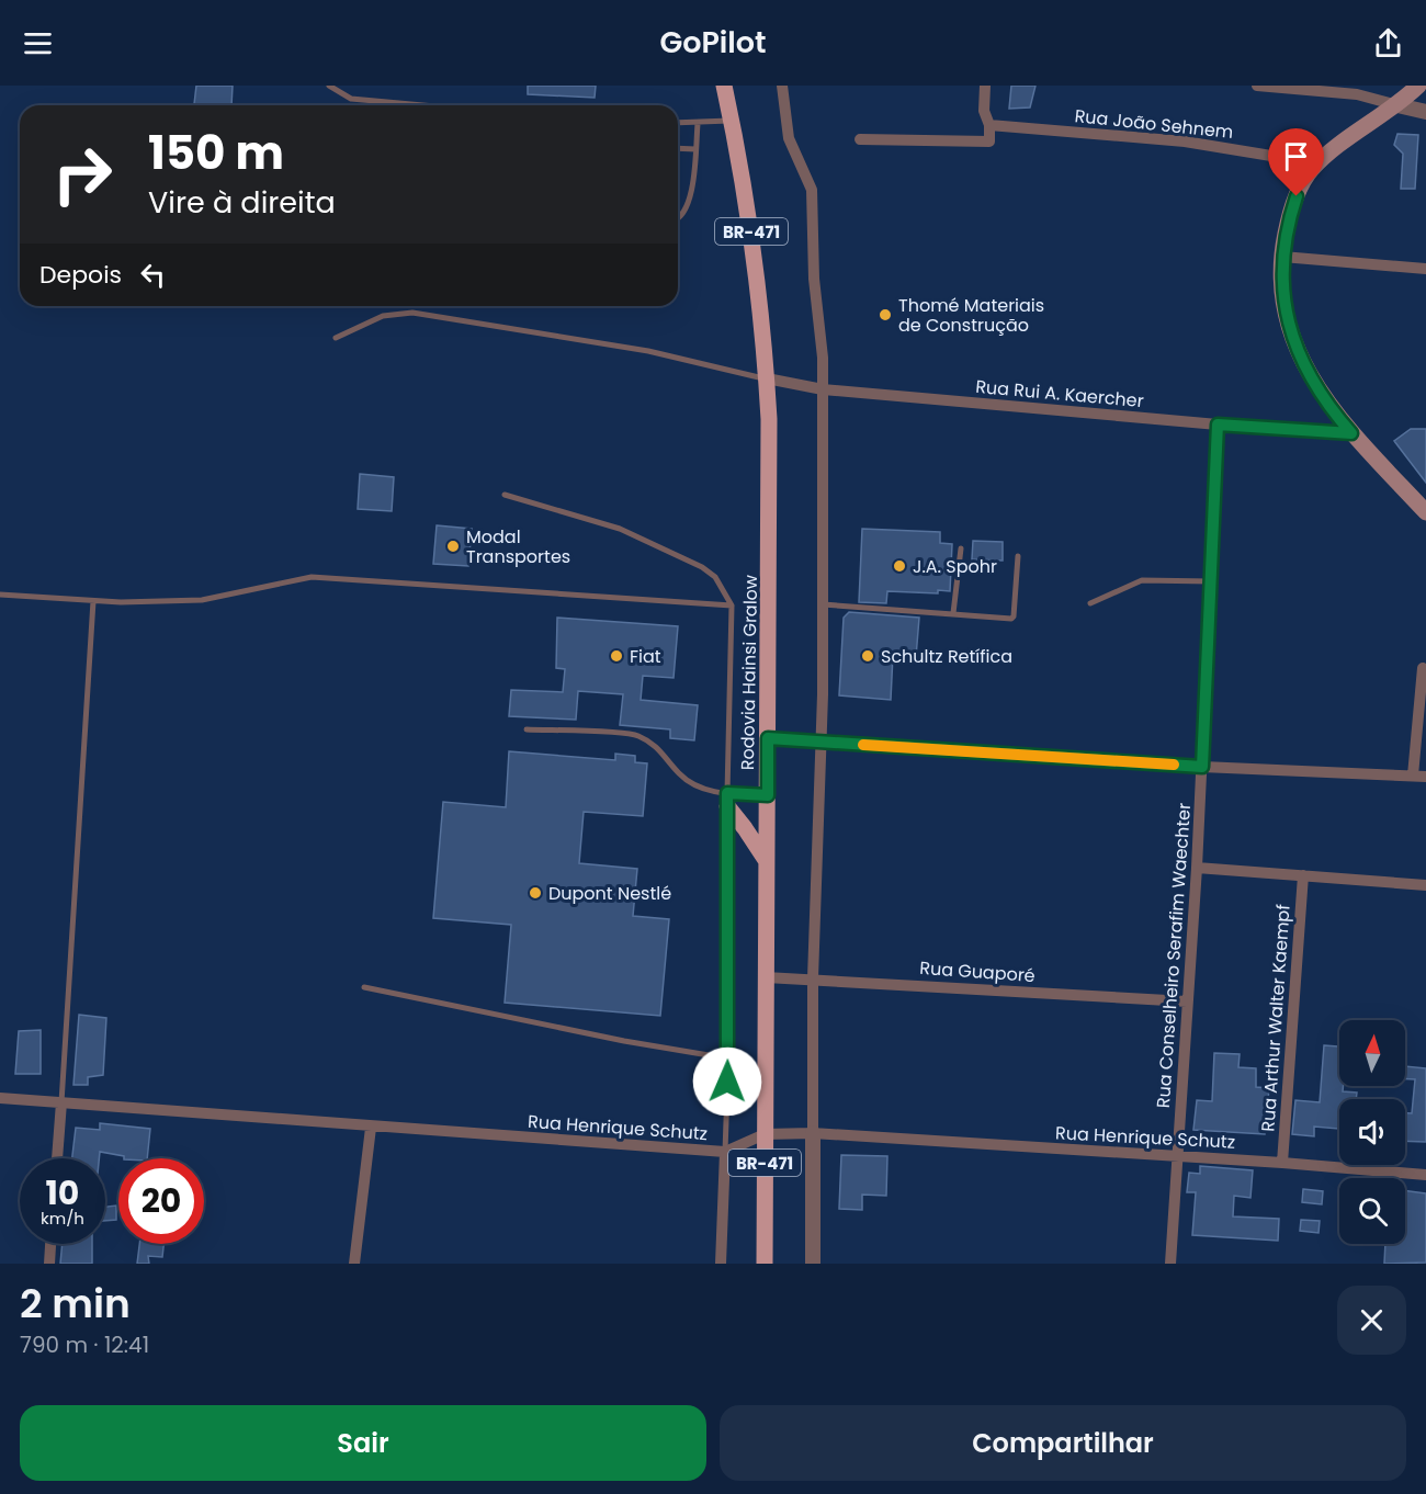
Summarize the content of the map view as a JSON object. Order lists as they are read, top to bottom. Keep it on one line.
{"streets":{"main road":["BR-471","Rodovia Hainsi Gralow"],"street":["Rua João Sehnem","Rua Rui A. Kaercher","Rua Conselheiro Serafim Waechter","Rua Guaporé","Rua Arthur Walter Kaempf","Rua Henrique Schutz"]},"crossings":[["Rua Rui A. Kaercher","Rodovia Hainsi Gralow"],["Rua Rui A. Kaercher","Rua Conselheiro Serafim Waechter"],["Rodovia Hainsi Gralow","Rua Guaporé"],["Rodovia Hainsi Gralow","Rua Henrique Schutz"],["Rua Conselheiro Serafim Waechter","Rua Guaporé"],["Rua Conselheiro Serafim Waechter","Rua Henrique Schutz"],["Rua Arthur Walter Kaempf","Rua Henrique Schutz"]],"places":["Thomé Materiais de Construção","Modal Transportes","J.A. Spohr","Fiat","Schultz Retífica","Dupont Nestlé"],"north":"top","page":{"header":"GoPilot","turn":["150 m","Vire à direita"],"then":"Depois","speed":"10 km/h","limit":"20","heading":["2 min","790 m · 12:41"],"buttons":["Sair","Compartilhar"]}}
